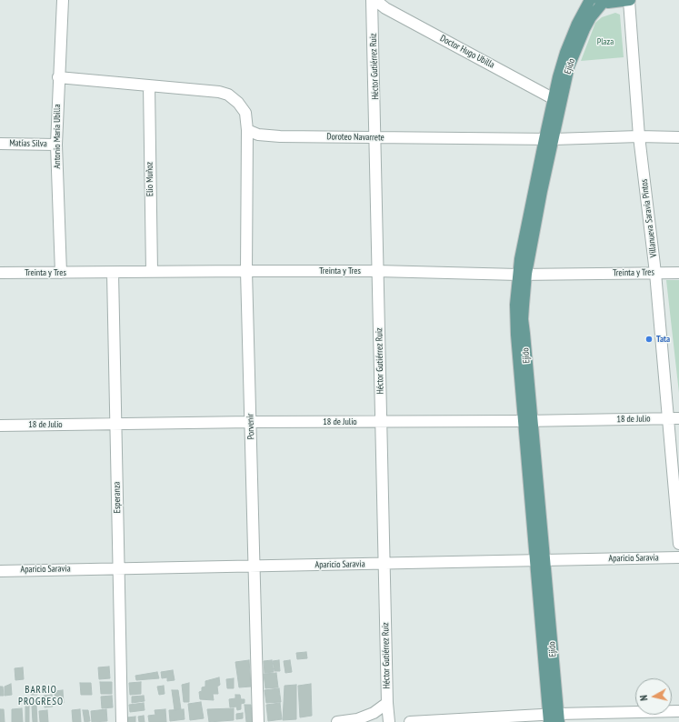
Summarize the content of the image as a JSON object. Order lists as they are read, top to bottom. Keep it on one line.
{"streets":{"main road":["Ejido"],"street":["Doctor Hugo Ubilla","Héctor Gutiérrez Ruiz","Antonio María Ubilla","Doroteo Navarrete","Matías Silva","Elio Muñoz","Villanueva Saravia Pintos","Treinta y Tres","18 de Julio","Porvenir","Esperanza","Aparicio Saravia"]},"crossings":[["Doctor Hugo Ubilla","Ejido"],["Héctor Gutiérrez Ruiz","Doroteo Navarrete"],["Héctor Gutiérrez Ruiz","Treinta y Tres"],["Héctor Gutiérrez Ruiz","18 de Julio"],["Héctor Gutiérrez Ruiz","Aparicio Saravia"],["Ejido","Doroteo Navarrete"],["Ejido","Treinta y Tres"],["Ejido","18 de Julio"],["Ejido","Aparicio Saravia"],["Antonio María Ubilla","Matías Silva"],["Antonio María Ubilla","Treinta y Tres"],["Doroteo Navarrete","Villanueva Saravia Pintos"],["Doroteo Navarrete","Porvenir"],["Elio Muñoz","Treinta y Tres"],["Villanueva Saravia Pintos","Treinta y Tres"],["Villanueva Saravia Pintos","18 de Julio"],["Treinta y Tres","Porvenir"],["Treinta y Tres","Esperanza"],["18 de Julio","Porvenir"],["18 de Julio","Esperanza"],["Porvenir","Aparicio Saravia"],["Esperanza","Aparicio Saravia"]],"districts":["BARRIO PROGRESO"],"parks":["Plaza"],"places":["Tata"],"north":"left"}
